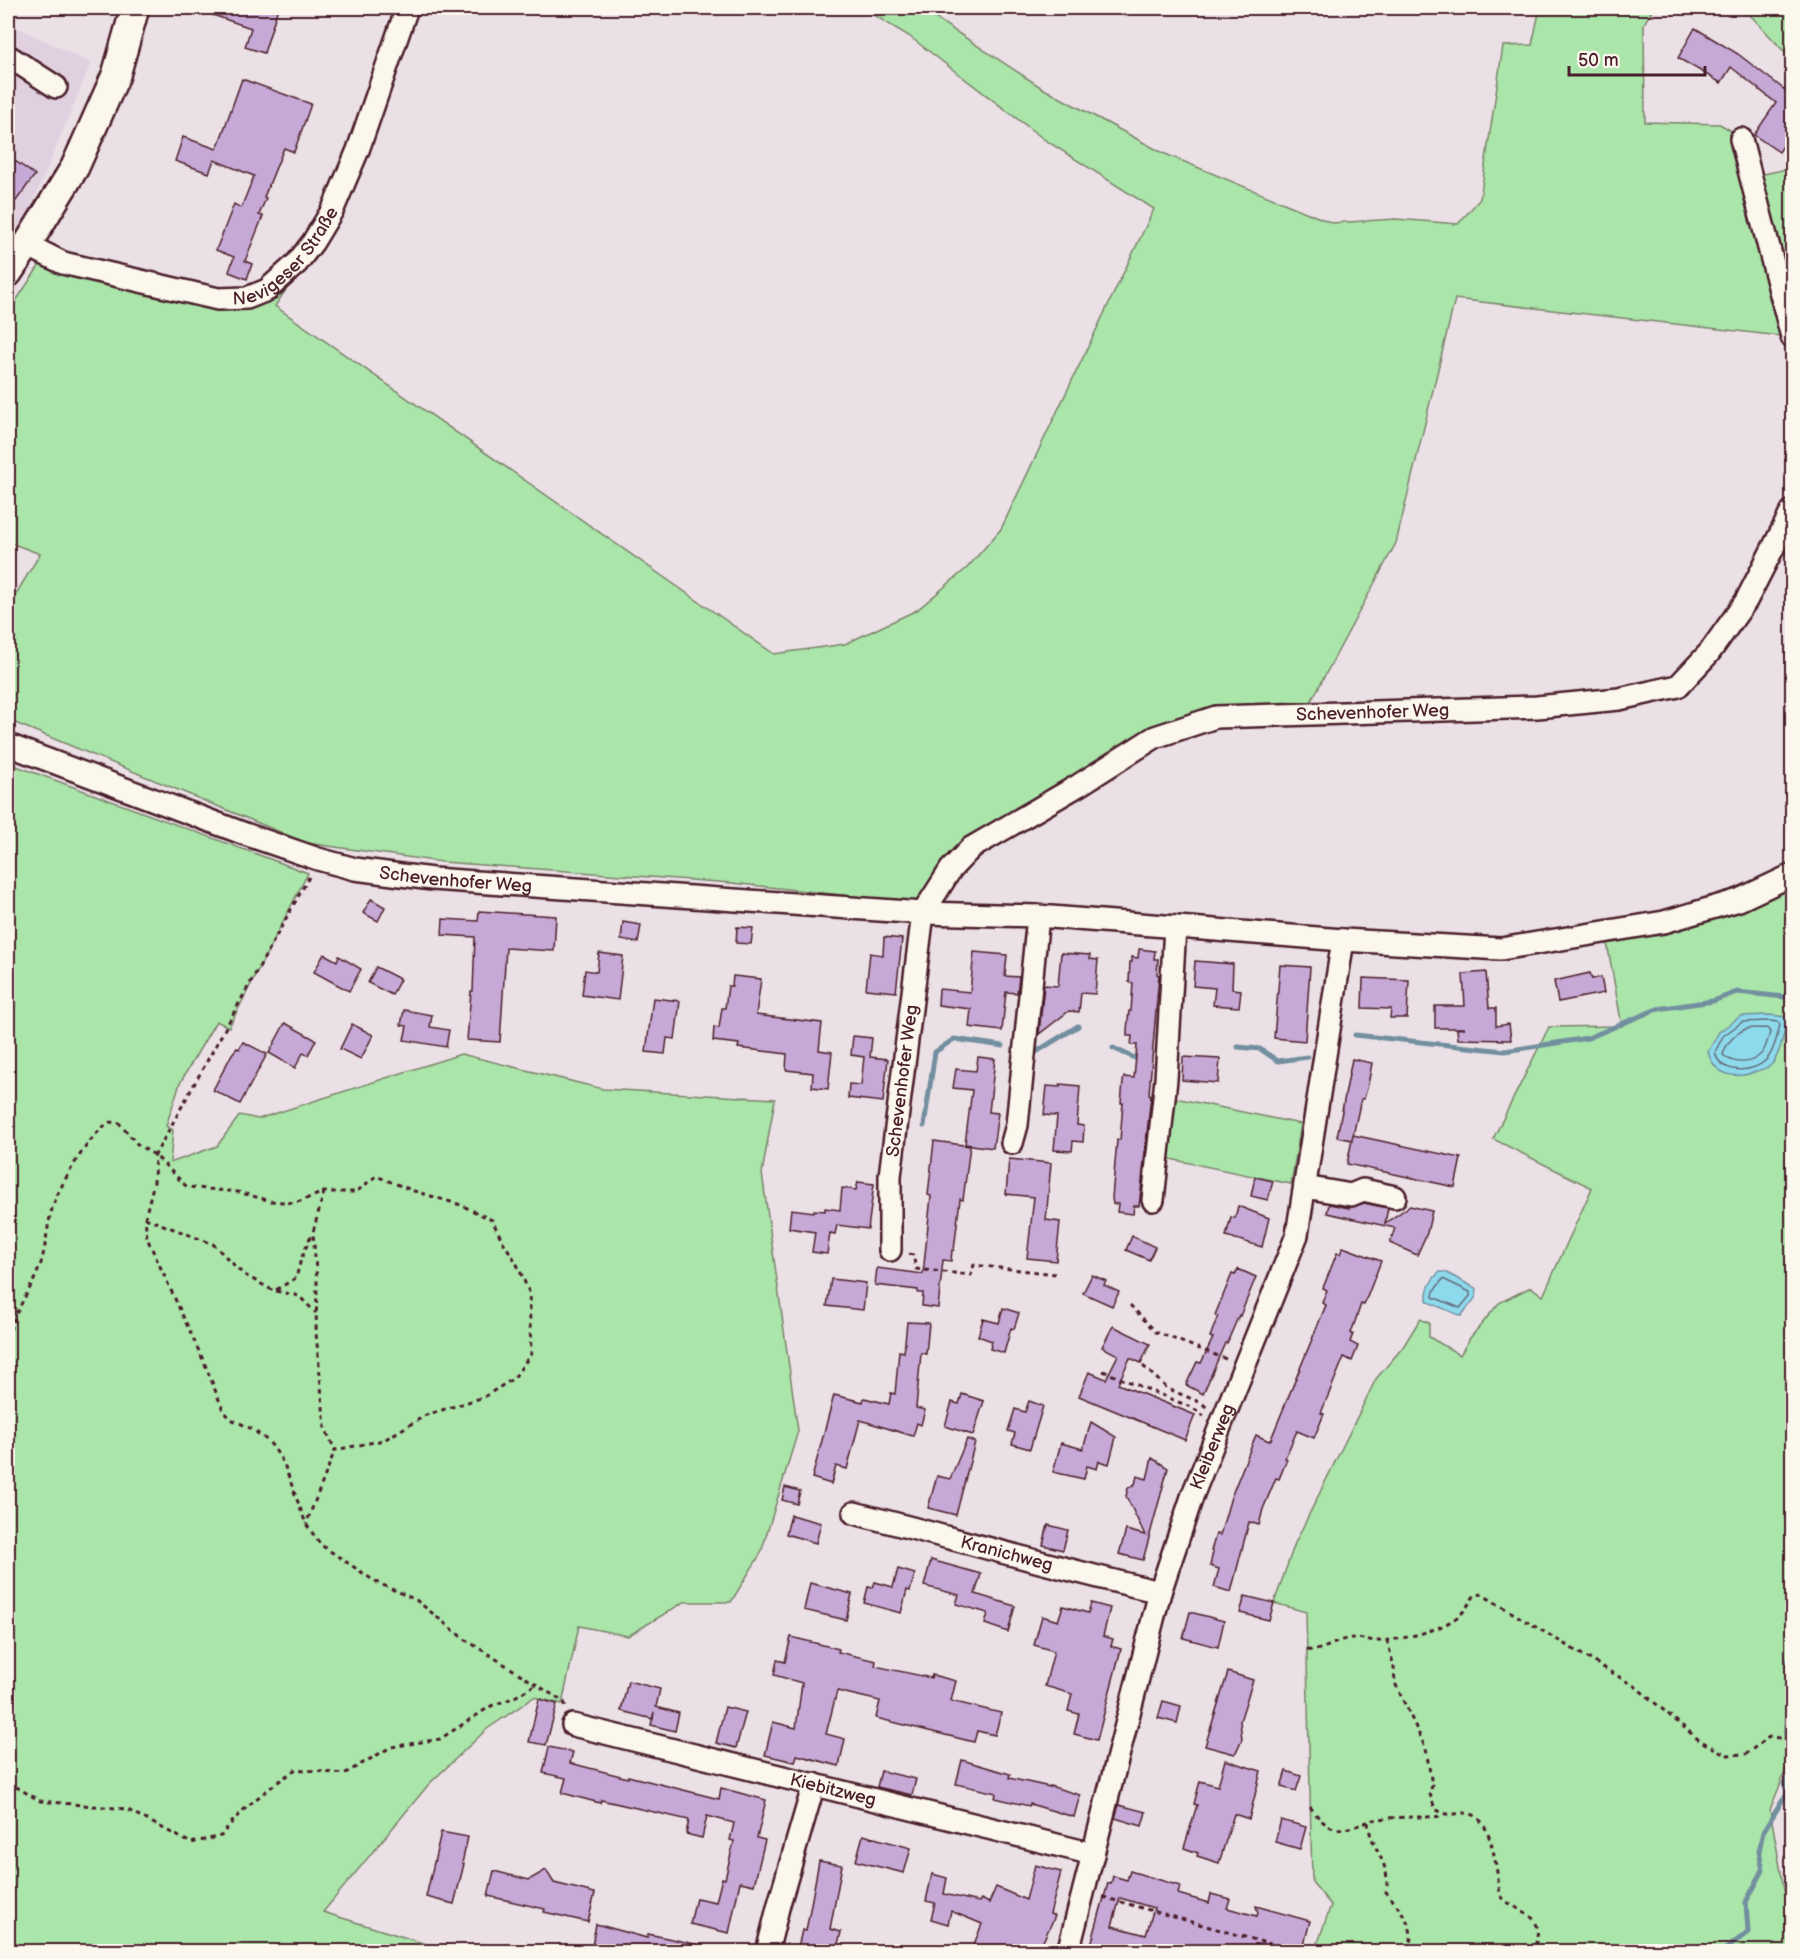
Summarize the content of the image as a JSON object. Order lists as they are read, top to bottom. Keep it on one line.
{"streets":{"street":["Nevigeser Straße","Schevenhofer Weg","Kleiberweg","Kranichweg","Kiebitzweg"]},"crossings":[["Schevenhofer Weg","Kleiberweg"],["Kleiberweg","Kranichweg"],["Kleiberweg","Kiebitzweg"]],"scale_bar":"50 m"}
